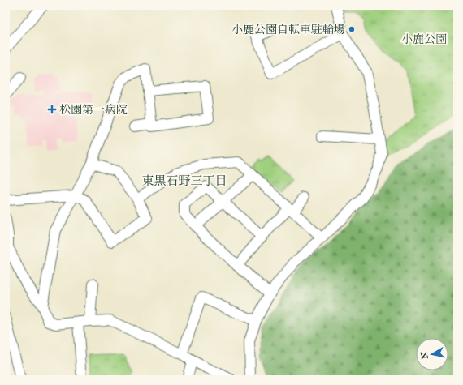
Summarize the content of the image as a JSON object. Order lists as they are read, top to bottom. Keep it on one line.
{"districts":["東黒石野三丁目"],"parks":["小鹿公園"],"places":{"other":["小鹿公園自転車駐輪場"],"health":["松園第一病院"]},"north":"left"}
